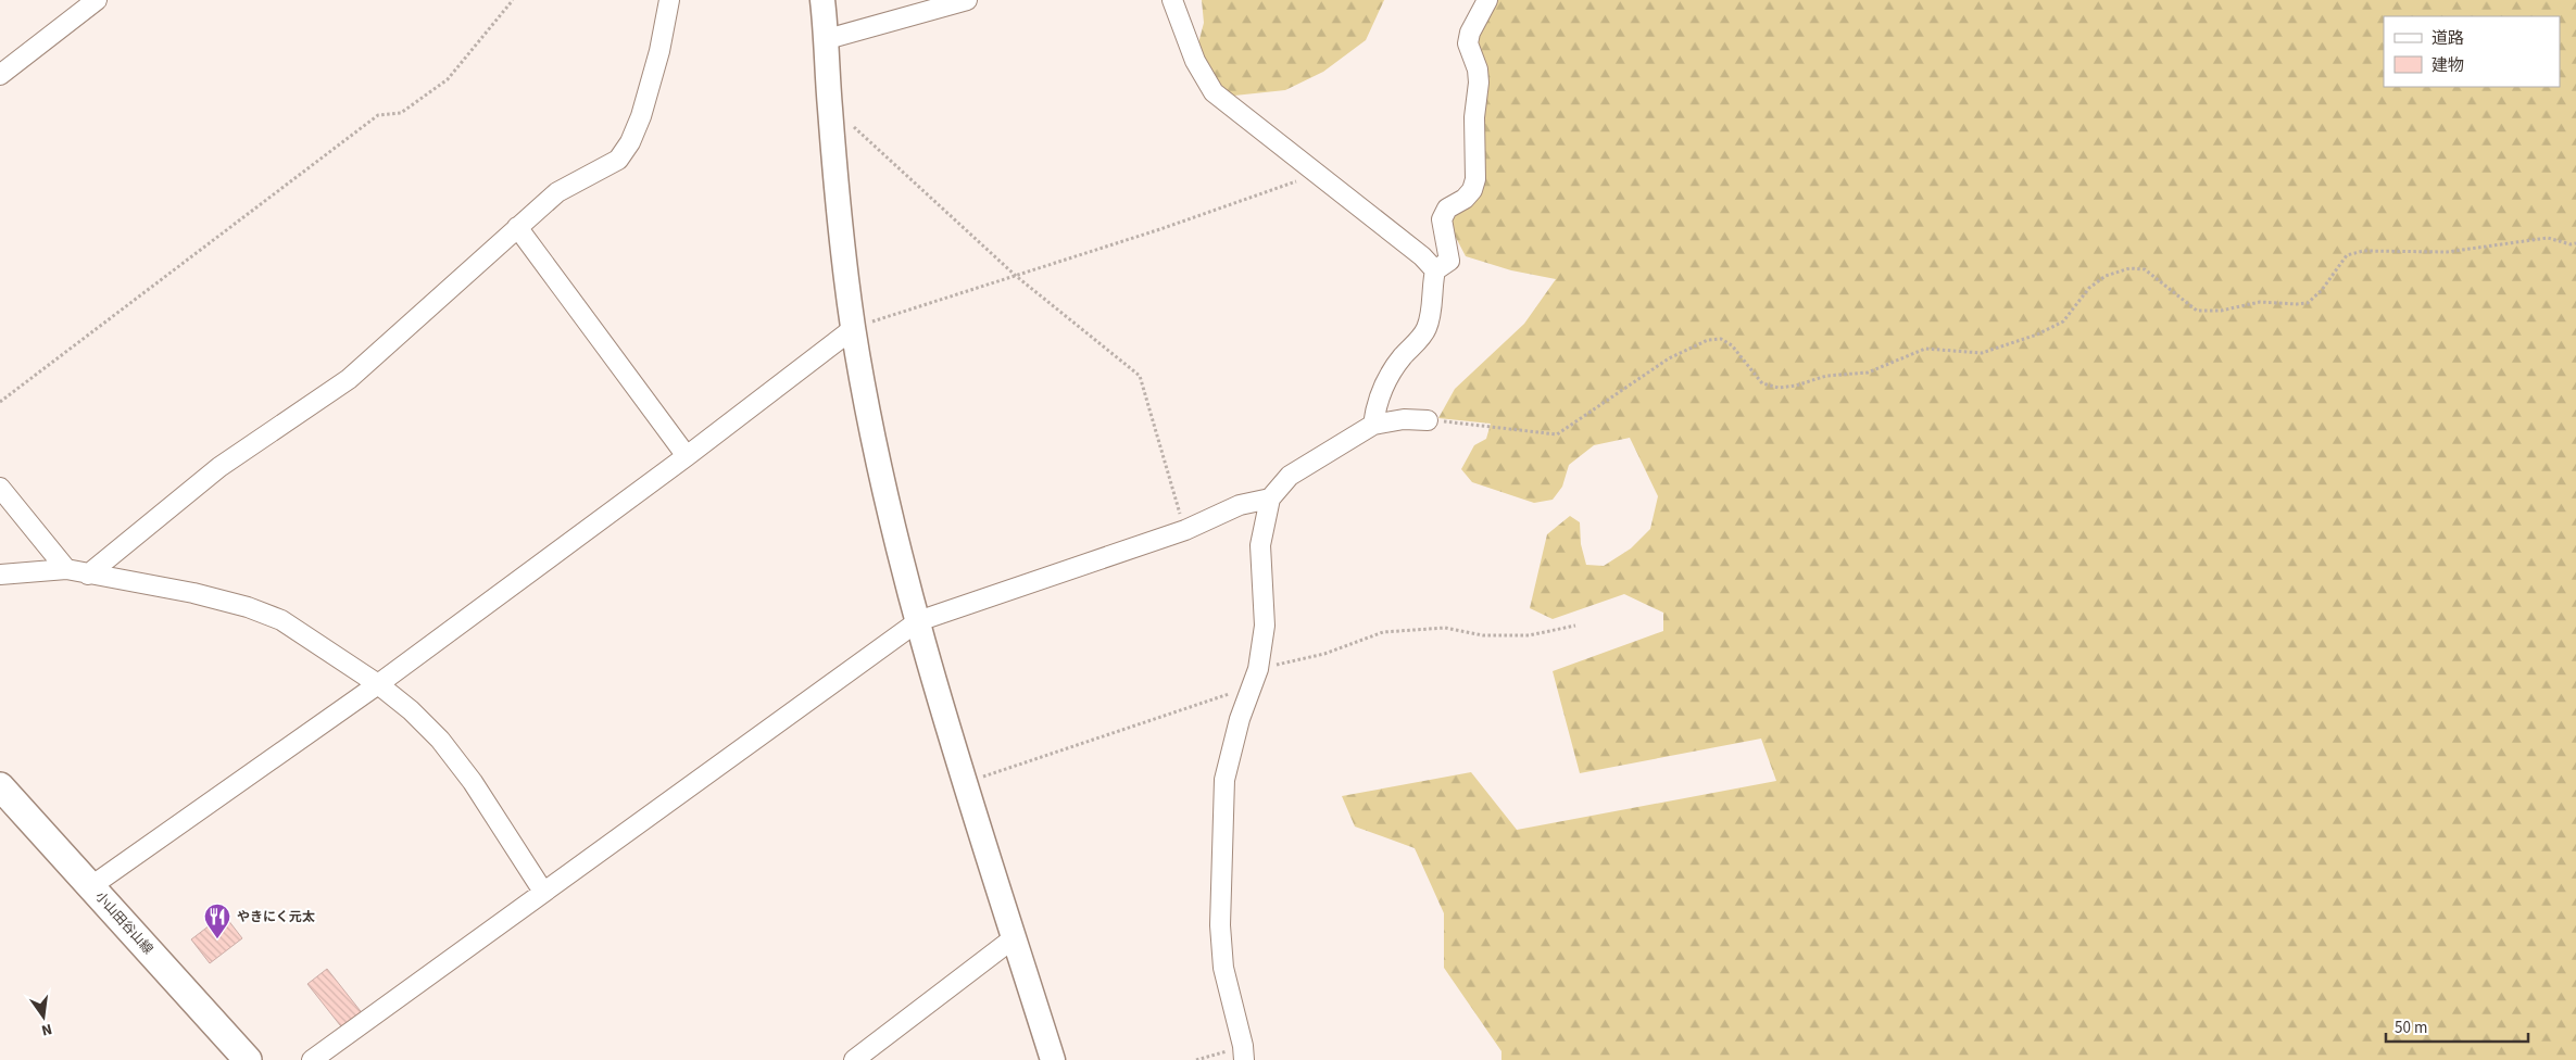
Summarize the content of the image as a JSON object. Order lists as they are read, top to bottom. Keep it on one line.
{"streets":{"main road":["小山田谷山線"]},"places":{"restaurant":["やきにく元太"]},"legend":["道路","建物"],"scale_bar":"50 m","north":"bottom"}
